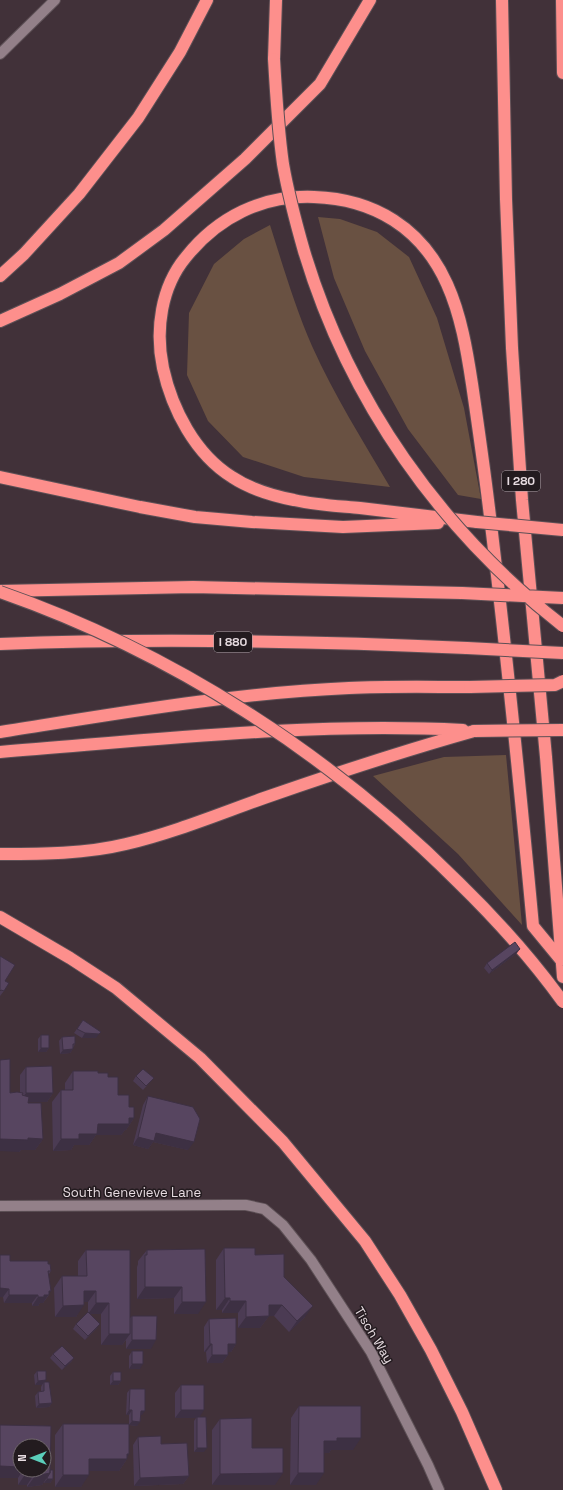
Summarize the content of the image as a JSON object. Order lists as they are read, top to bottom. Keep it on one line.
{"streets":{"highway":["I 280","I 880"],"street":["South Genevieve Lane","Tisch Way"]},"crossings":[["South Genevieve Lane","Tisch Way"]],"north":"left"}
